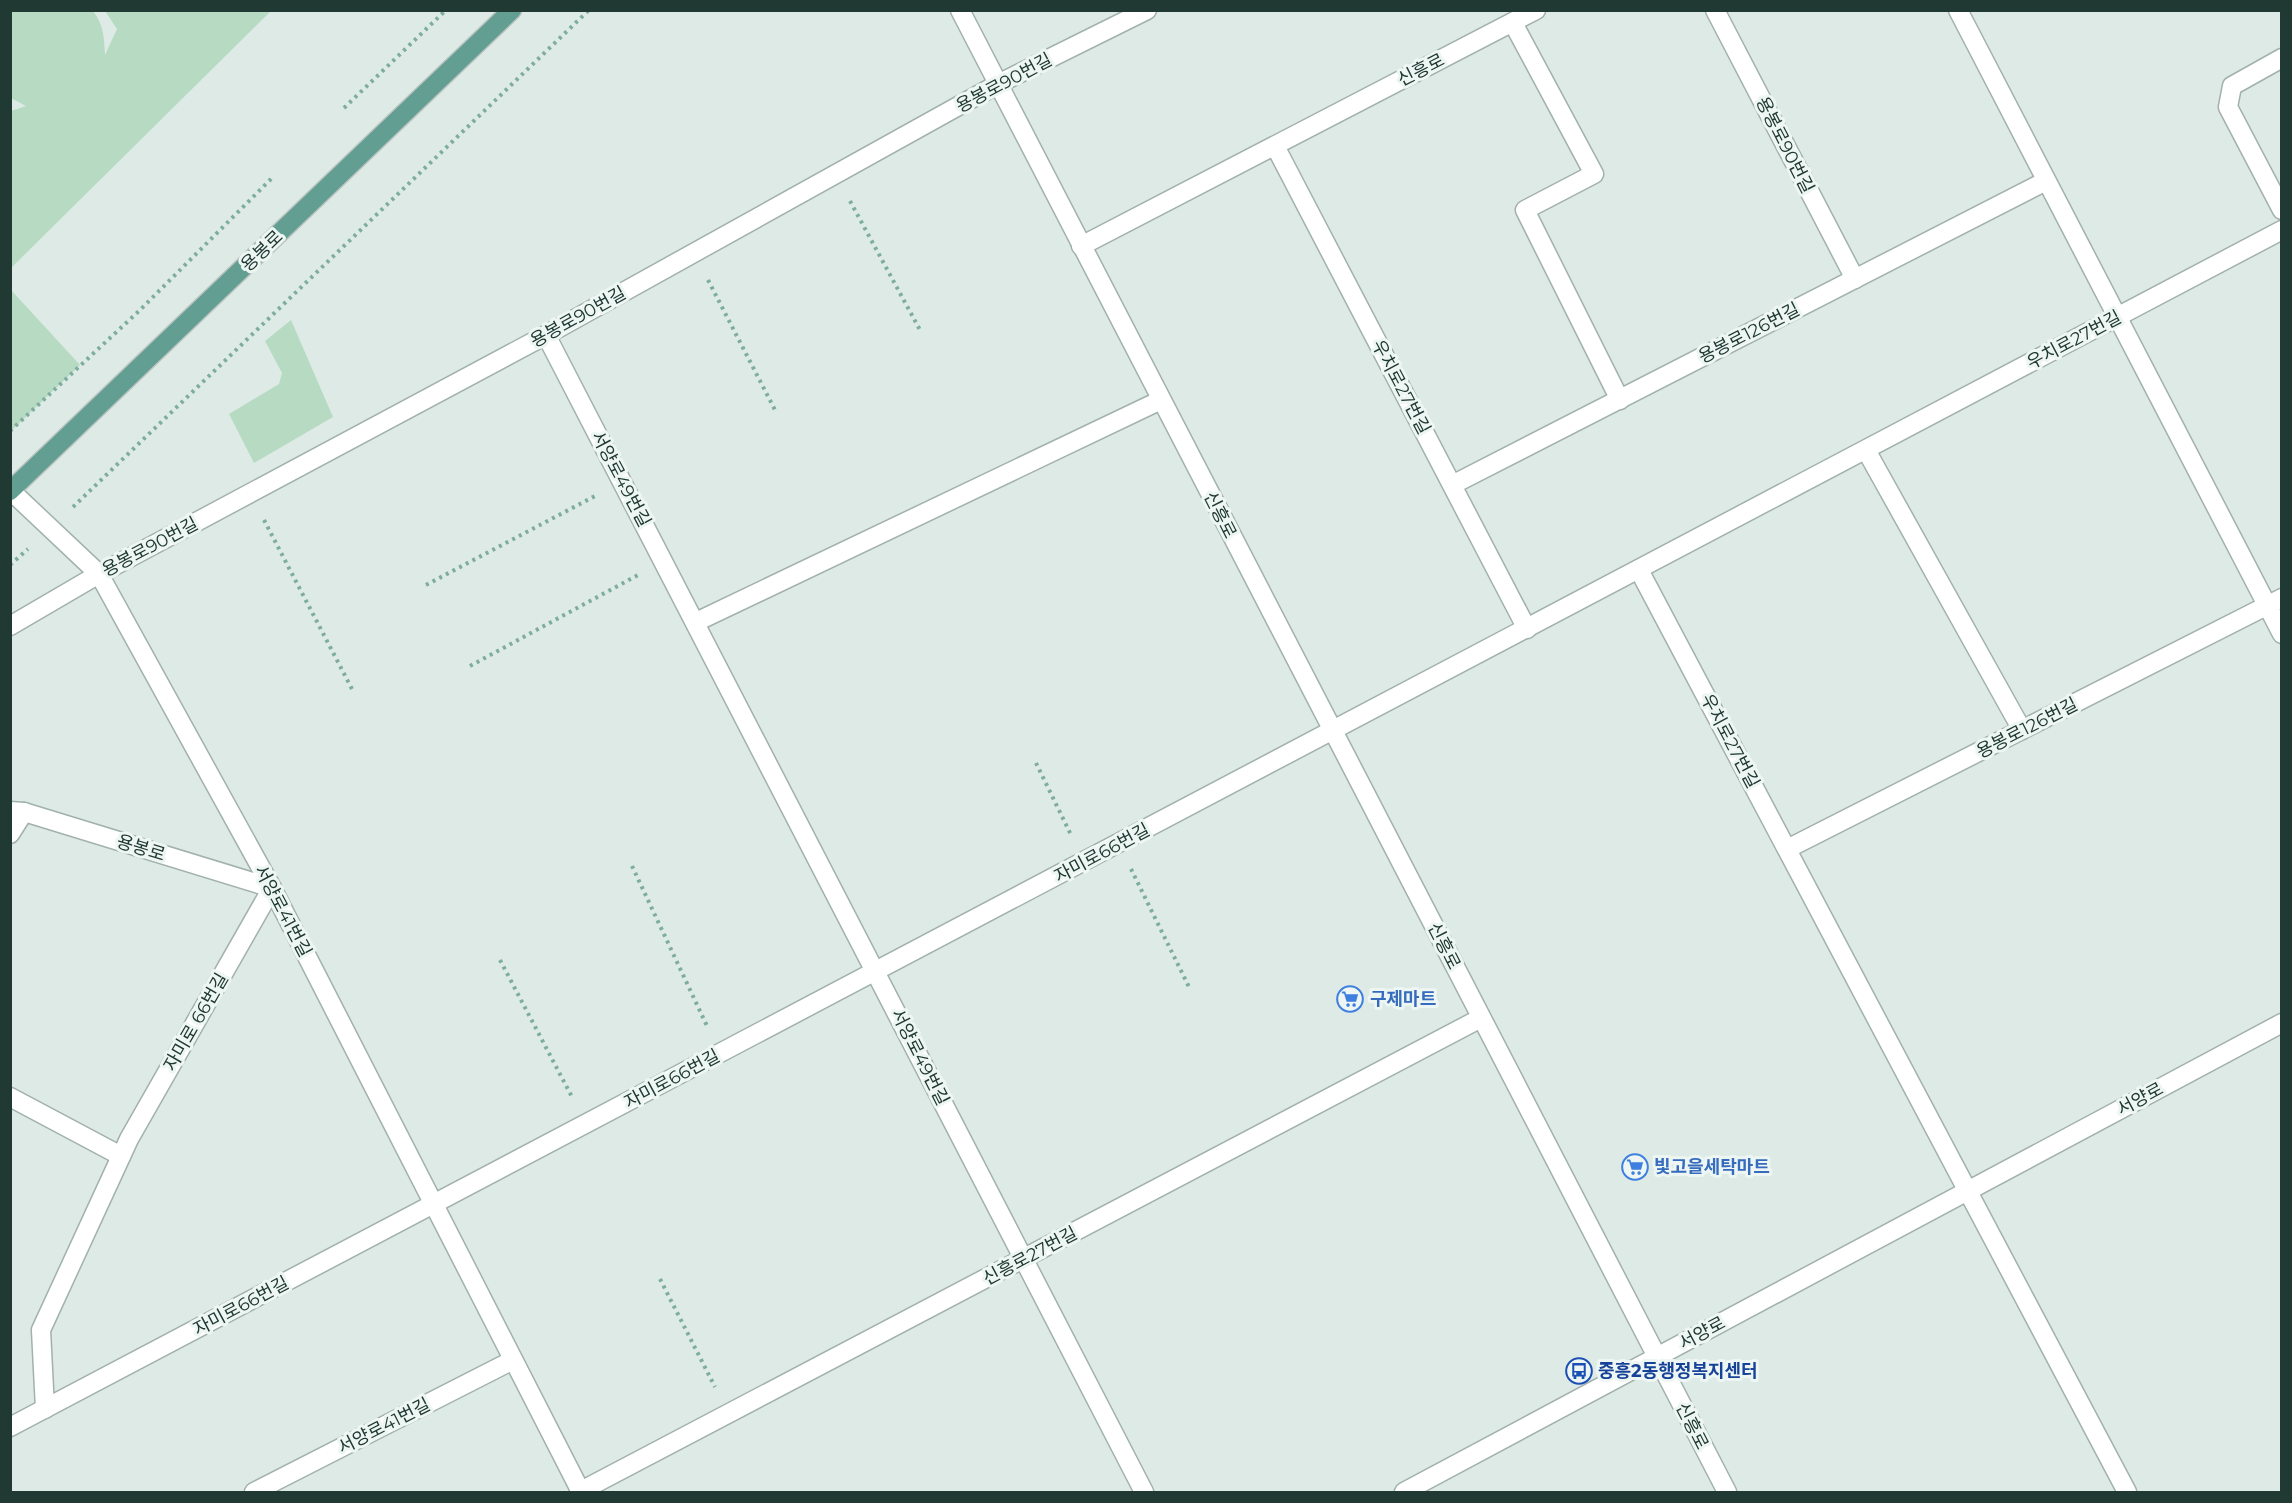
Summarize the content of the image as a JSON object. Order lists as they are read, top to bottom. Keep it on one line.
{"streets":{"main road":["용봉로"],"street":["신흥로","용봉로90번길","용봉로126번길","우치로27번길","서양로49번길","자미로66번길","서양로41번길","자미로 66번길","서양로","신흥로27번길"]},"crossings":[["신흥로","용봉로90번길"],["신흥로","우치로27번길"],["신흥로","자미로66번길"],["신흥로","서양로"],["신흥로","신흥로27번길"],["용봉로90번길","용봉로126번길"],["용봉로90번길","서양로49번길"],["용봉로90번길","서양로41번길"],["용봉로","서양로41번길"],["용봉로","자미로 66번길"],["용봉로126번길","우치로27번길"],["우치로27번길","자미로66번길"],["서양로49번길","자미로66번길"],["서양로49번길","신흥로27번길"],["자미로66번길","서양로41번길"],["자미로66번길","자미로 66번길"],["서양로41번길","자미로 66번길"],["서양로41번길","신흥로27번길"]],"places":{"supermarket":["구제마트","빛고을세탁마트"],"bus stop":["중흥2동행정복지센터"]}}
